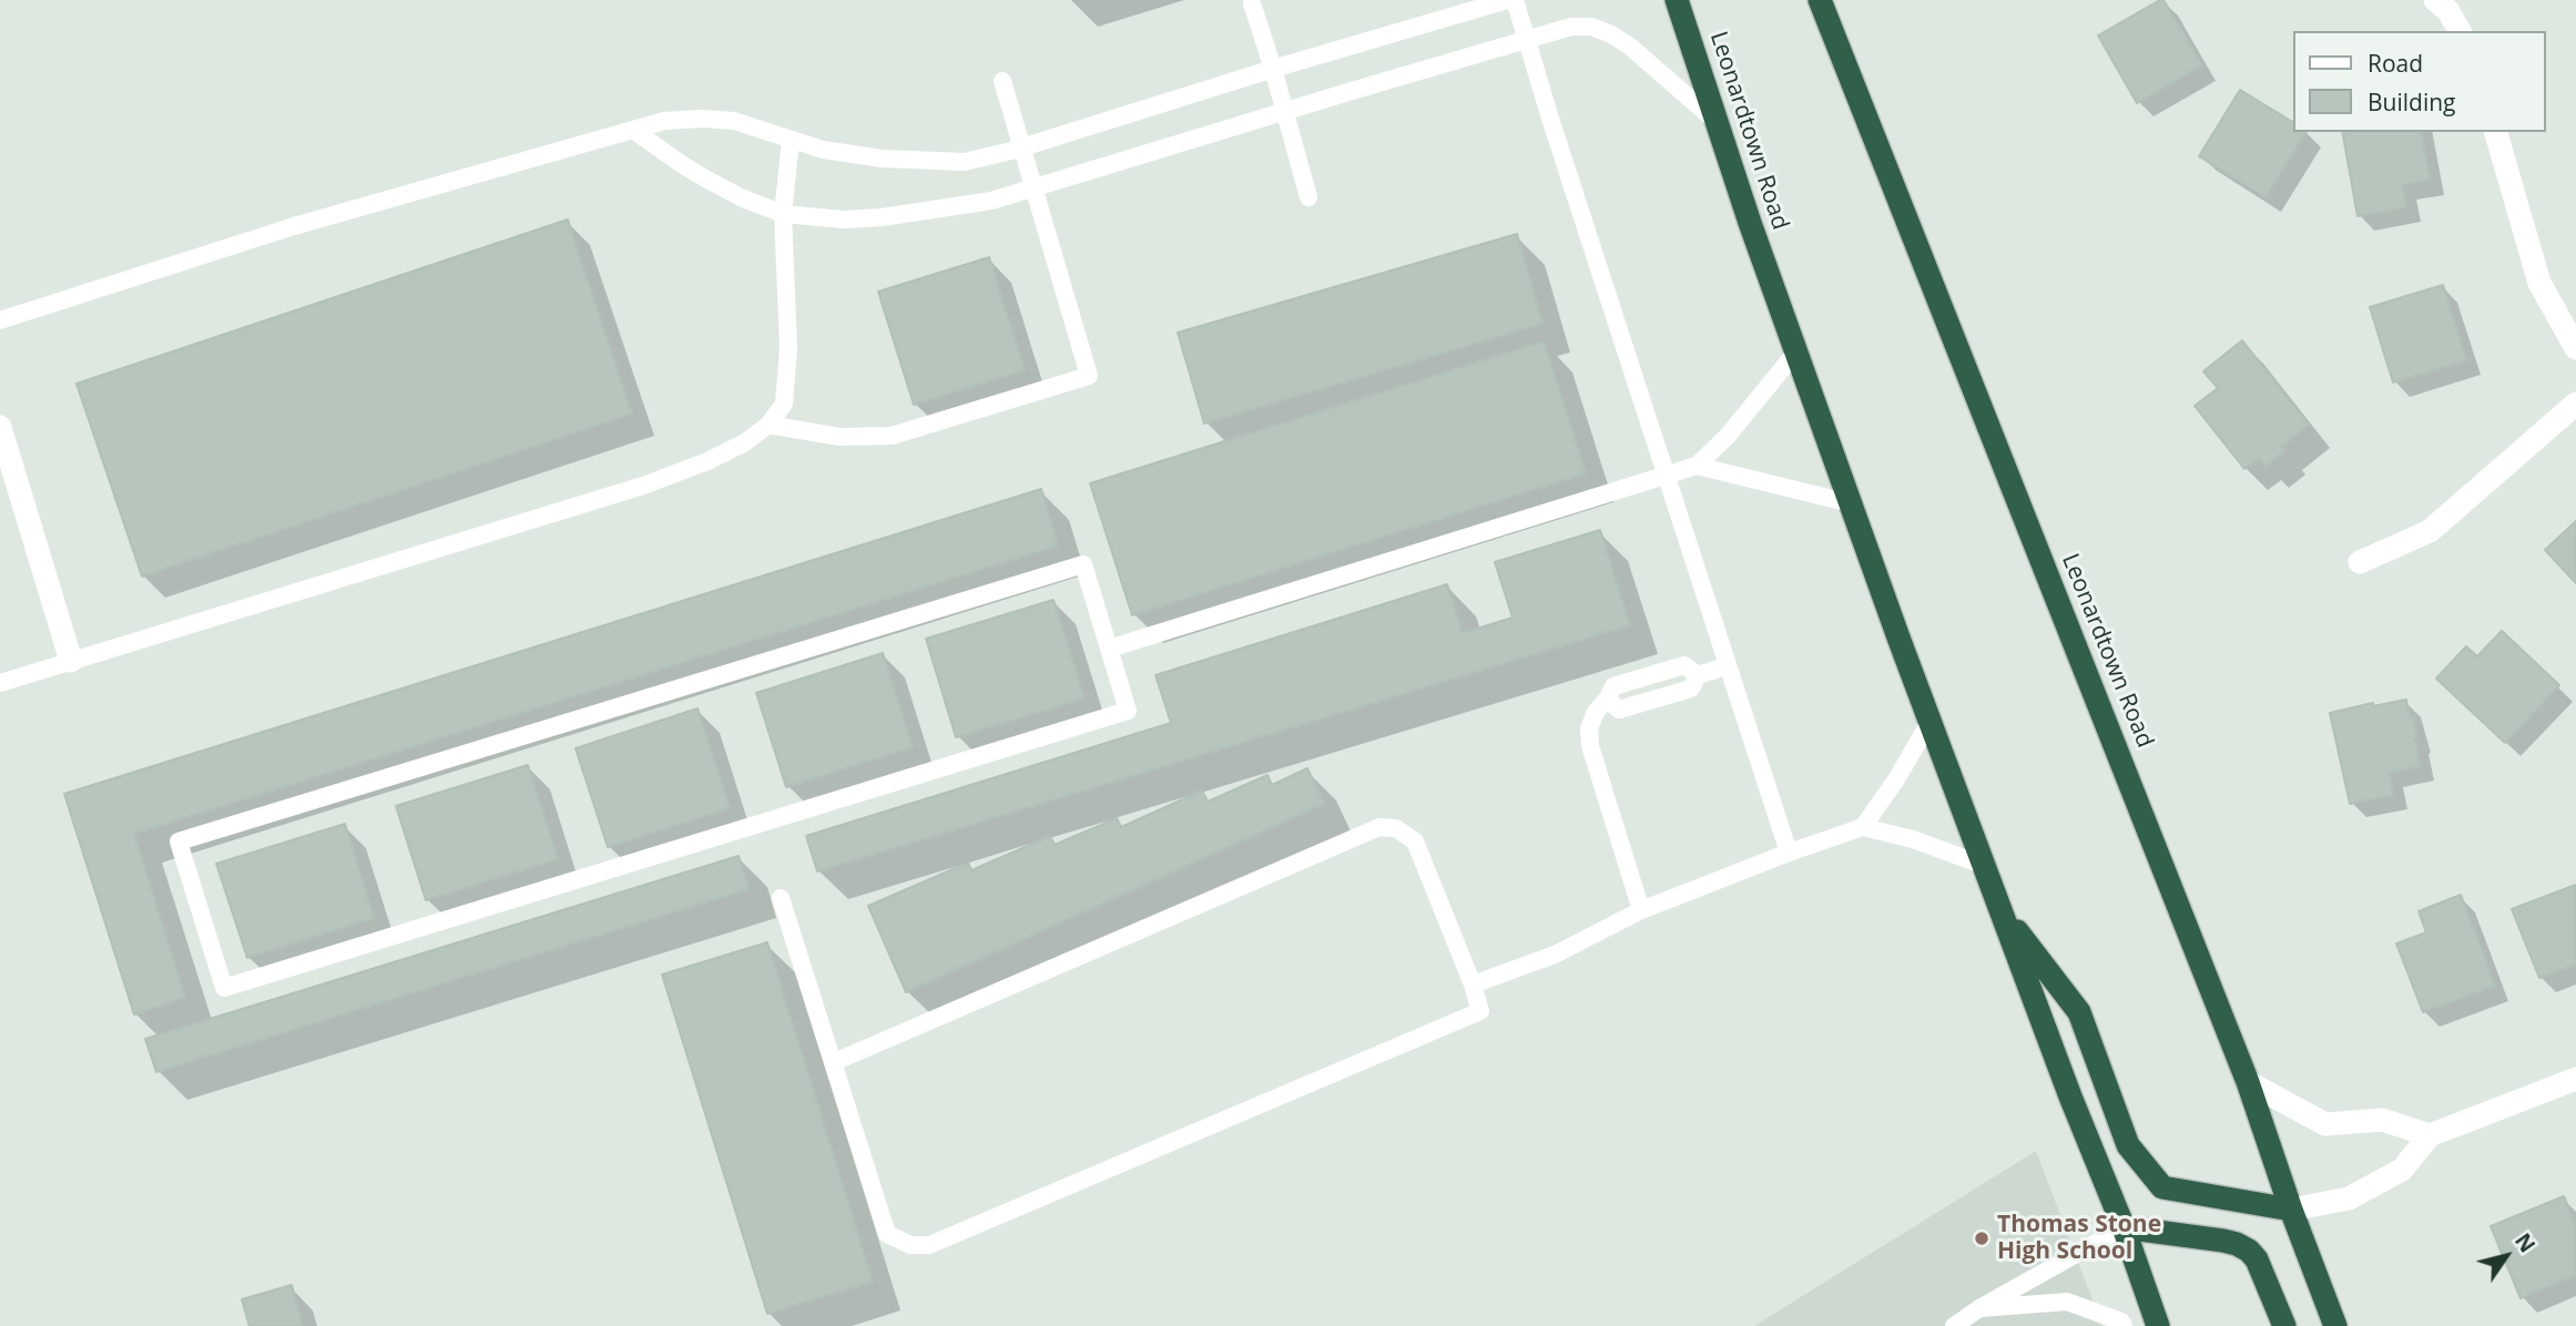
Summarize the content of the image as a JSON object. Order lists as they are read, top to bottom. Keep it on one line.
{"streets":{"highway":["Leonardtown Road"]},"places":["Thomas Stone High School"],"legend":["Road","Building"],"north":"top right"}
